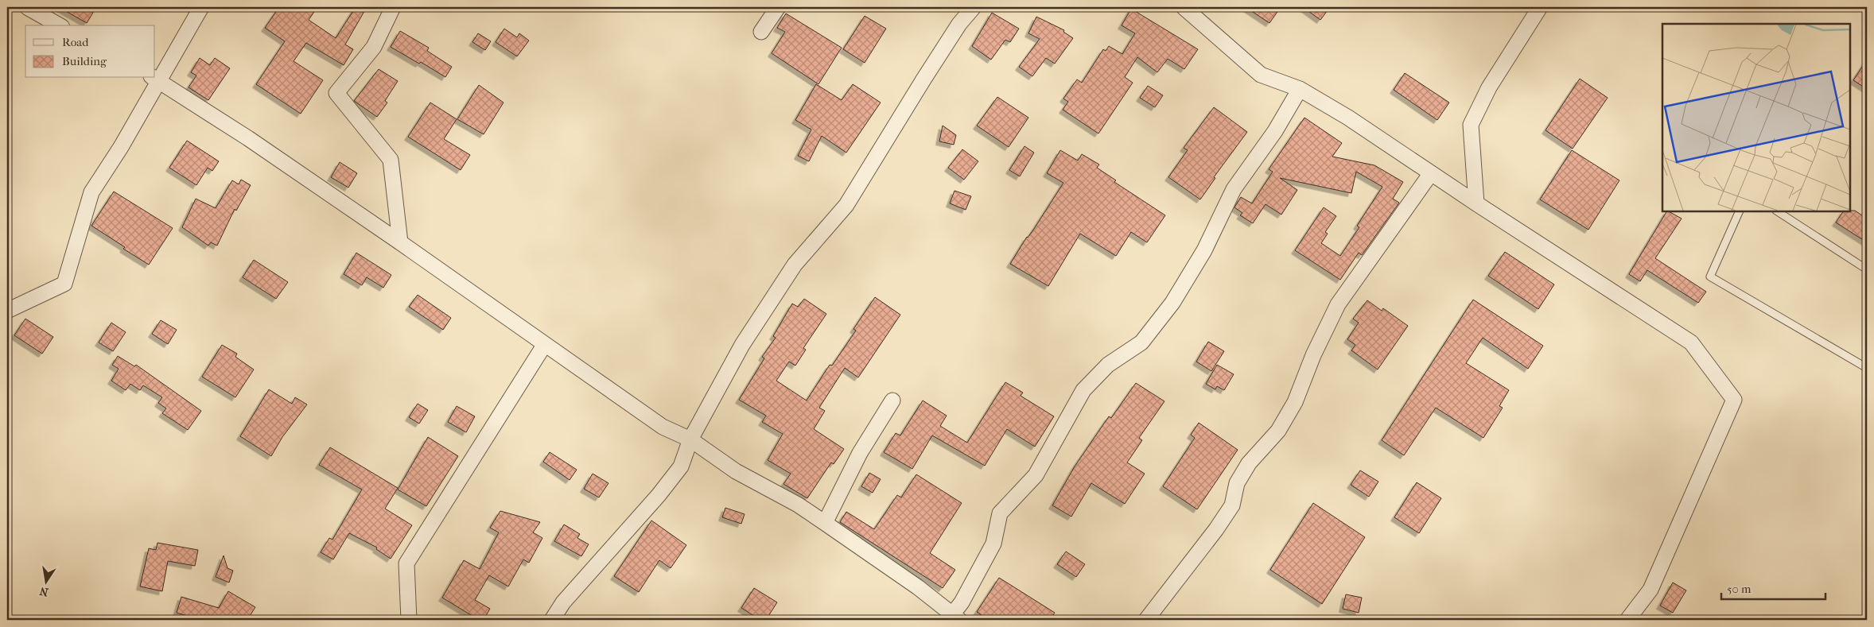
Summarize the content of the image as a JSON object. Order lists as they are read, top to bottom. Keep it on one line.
{"legend":["Road","Building"],"scale_bar":"50 m","north":"bottom"}
